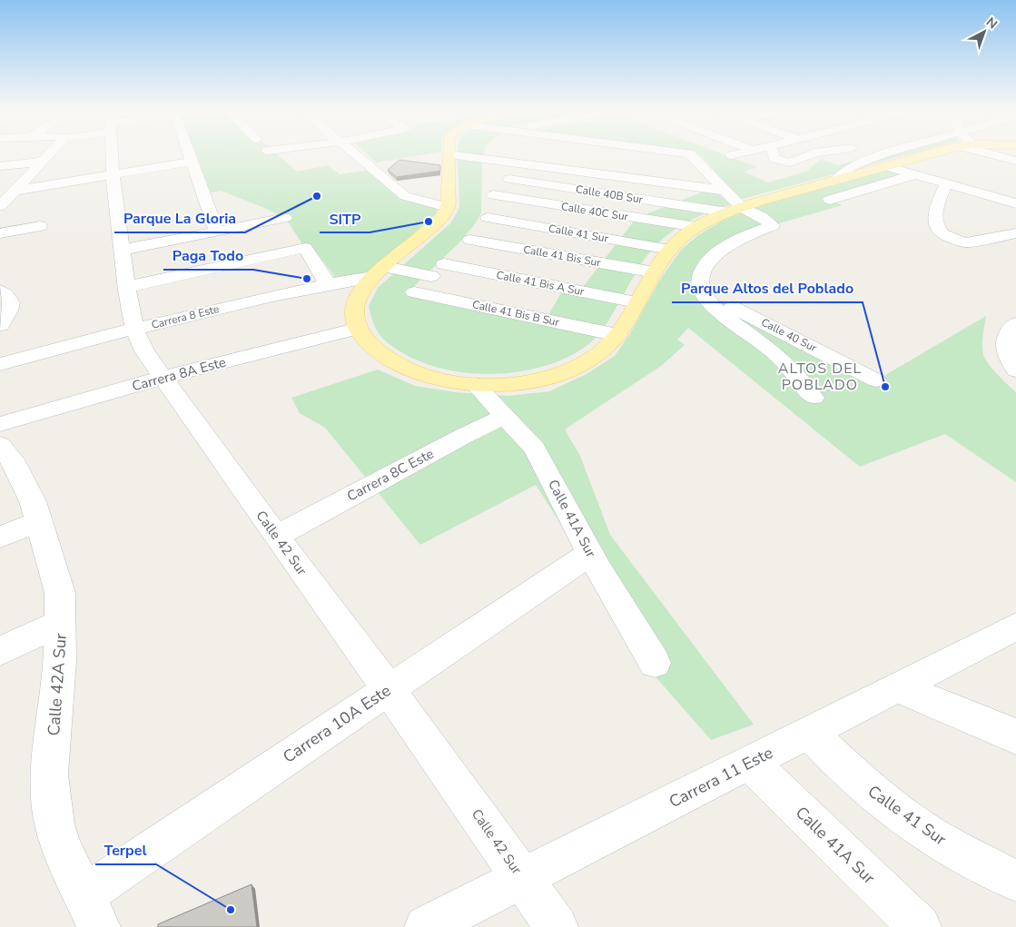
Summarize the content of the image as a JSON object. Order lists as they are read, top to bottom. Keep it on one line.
{"streets":{"street":["Calle 40B Sur","Calle 40C Sur","Calle 41 Sur","Calle 41 Bis Sur","Calle 41 Bis A Sur","Calle 41 Bis B Sur","Carrera 8 Este","Calle 40 Sur","Carrera 8A Este","Carrera 8C Este","Calle 41A Sur","Calle 42 Sur","Calle 42A Sur","Carrera 10A Este","Carrera 11 Este"]},"crossings":[["Calle 40B Sur","Calle 40C Sur"],["Calle 41 Sur","Carrera 11 Este"],["Calle 41 Bis A Sur","Calle 41 Bis B Sur"],["Calle 41 Bis A Sur","Carrera 8 Este"],["Carrera 8 Este","Calle 42 Sur"],["Carrera 8A Este","Calle 42 Sur"],["Carrera 8A Este","Calle 42A Sur"],["Carrera 8C Este","Calle 41A Sur"],["Carrera 8C Este","Calle 42 Sur"],["Calle 41A Sur","Carrera 10A Este"],["Calle 41A Sur","Carrera 11 Este"],["Calle 42 Sur","Carrera 10A Este"],["Calle 42 Sur","Carrera 11 Este"],["Calle 42A Sur","Carrera 10A Este"]],"districts":["ALTOS DEL POBLADO"],"places":["Parque La Gloria","SITP","Paga Todo","Parque Altos del Poblado","Terpel"],"north":"top right"}
